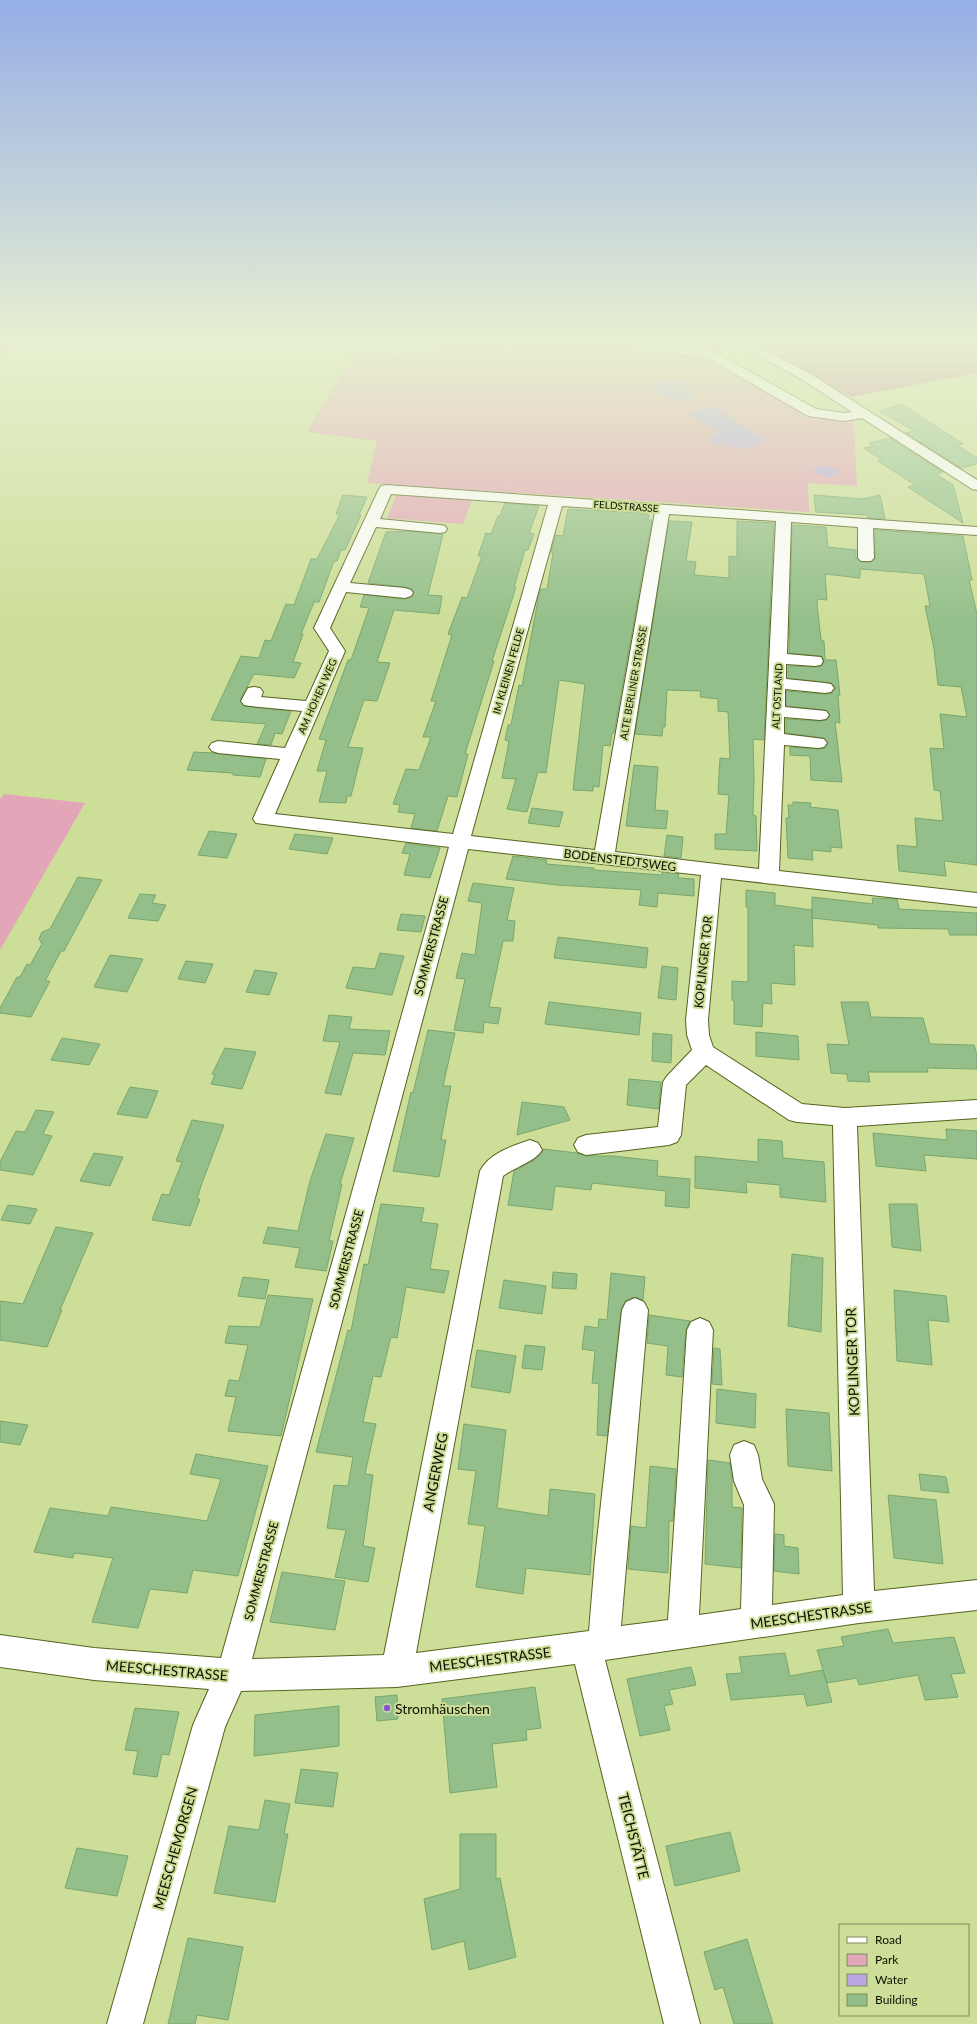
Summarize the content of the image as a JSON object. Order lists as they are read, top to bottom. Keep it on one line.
{"streets":{"street":["FELDSTRASSE","IM KLEINEN FELDE","ALTE BERLINER STRASSE","AM HOHEN WEG","ALT OSTLAND","BODENSTEDTSWEG","SOMMERSTRASSE","KOPLINGER TOR","ANGERWEG","MEESCHESTRASSE","TEICHSTÄTTE","MEESCHEMORGEN"]},"crossings":[["FELDSTRASSE","IM KLEINEN FELDE"],["FELDSTRASSE","ALTE BERLINER STRASSE"],["FELDSTRASSE","AM HOHEN WEG"],["FELDSTRASSE","ALT OSTLAND"],["IM KLEINEN FELDE","BODENSTEDTSWEG"],["IM KLEINEN FELDE","SOMMERSTRASSE"],["ALTE BERLINER STRASSE","BODENSTEDTSWEG"],["AM HOHEN WEG","BODENSTEDTSWEG"],["ALT OSTLAND","BODENSTEDTSWEG"],["BODENSTEDTSWEG","SOMMERSTRASSE"],["BODENSTEDTSWEG","KOPLINGER TOR"],["SOMMERSTRASSE","MEESCHESTRASSE"],["SOMMERSTRASSE","MEESCHEMORGEN"],["KOPLINGER TOR","MEESCHESTRASSE"],["ANGERWEG","MEESCHESTRASSE"],["MEESCHESTRASSE","TEICHSTÄTTE"],["MEESCHESTRASSE","MEESCHEMORGEN"]],"places":["Stromhäuschen"],"legend":["Road","Park","Water","Building"]}
